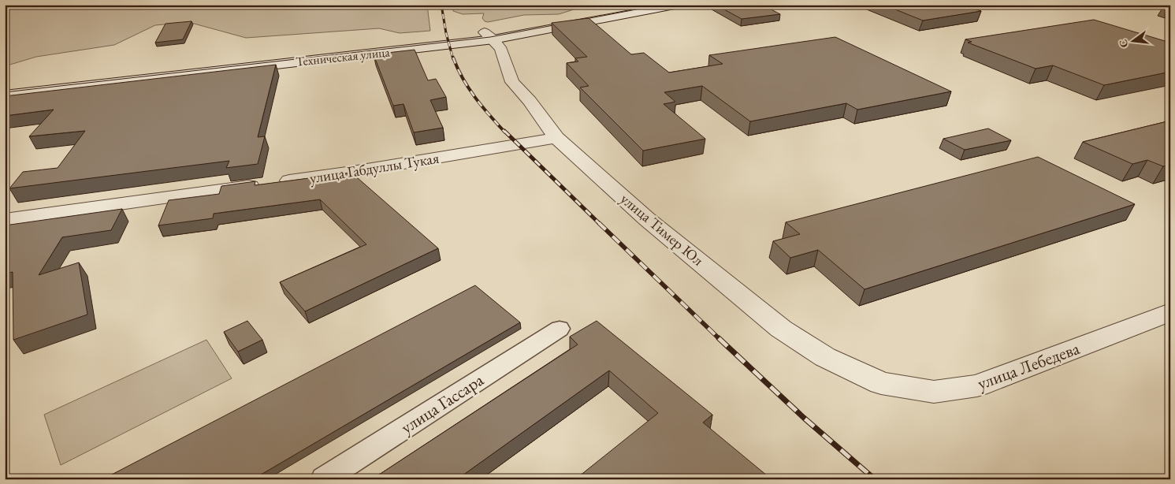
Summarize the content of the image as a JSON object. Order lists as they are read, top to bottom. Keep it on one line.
{"streets":{"main road":["Техническая улица","улица Габдуллы Тукая","улица Тимер Юл","улица Лебедева"],"street":["улица Гассара"]},"crossings":[["Техническая улица","улица Тимер Юл"],["улица Габдуллы Тукая","улица Тимер Юл"],["улица Тимер Юл","улица Лебедева"]],"north":"left"}
